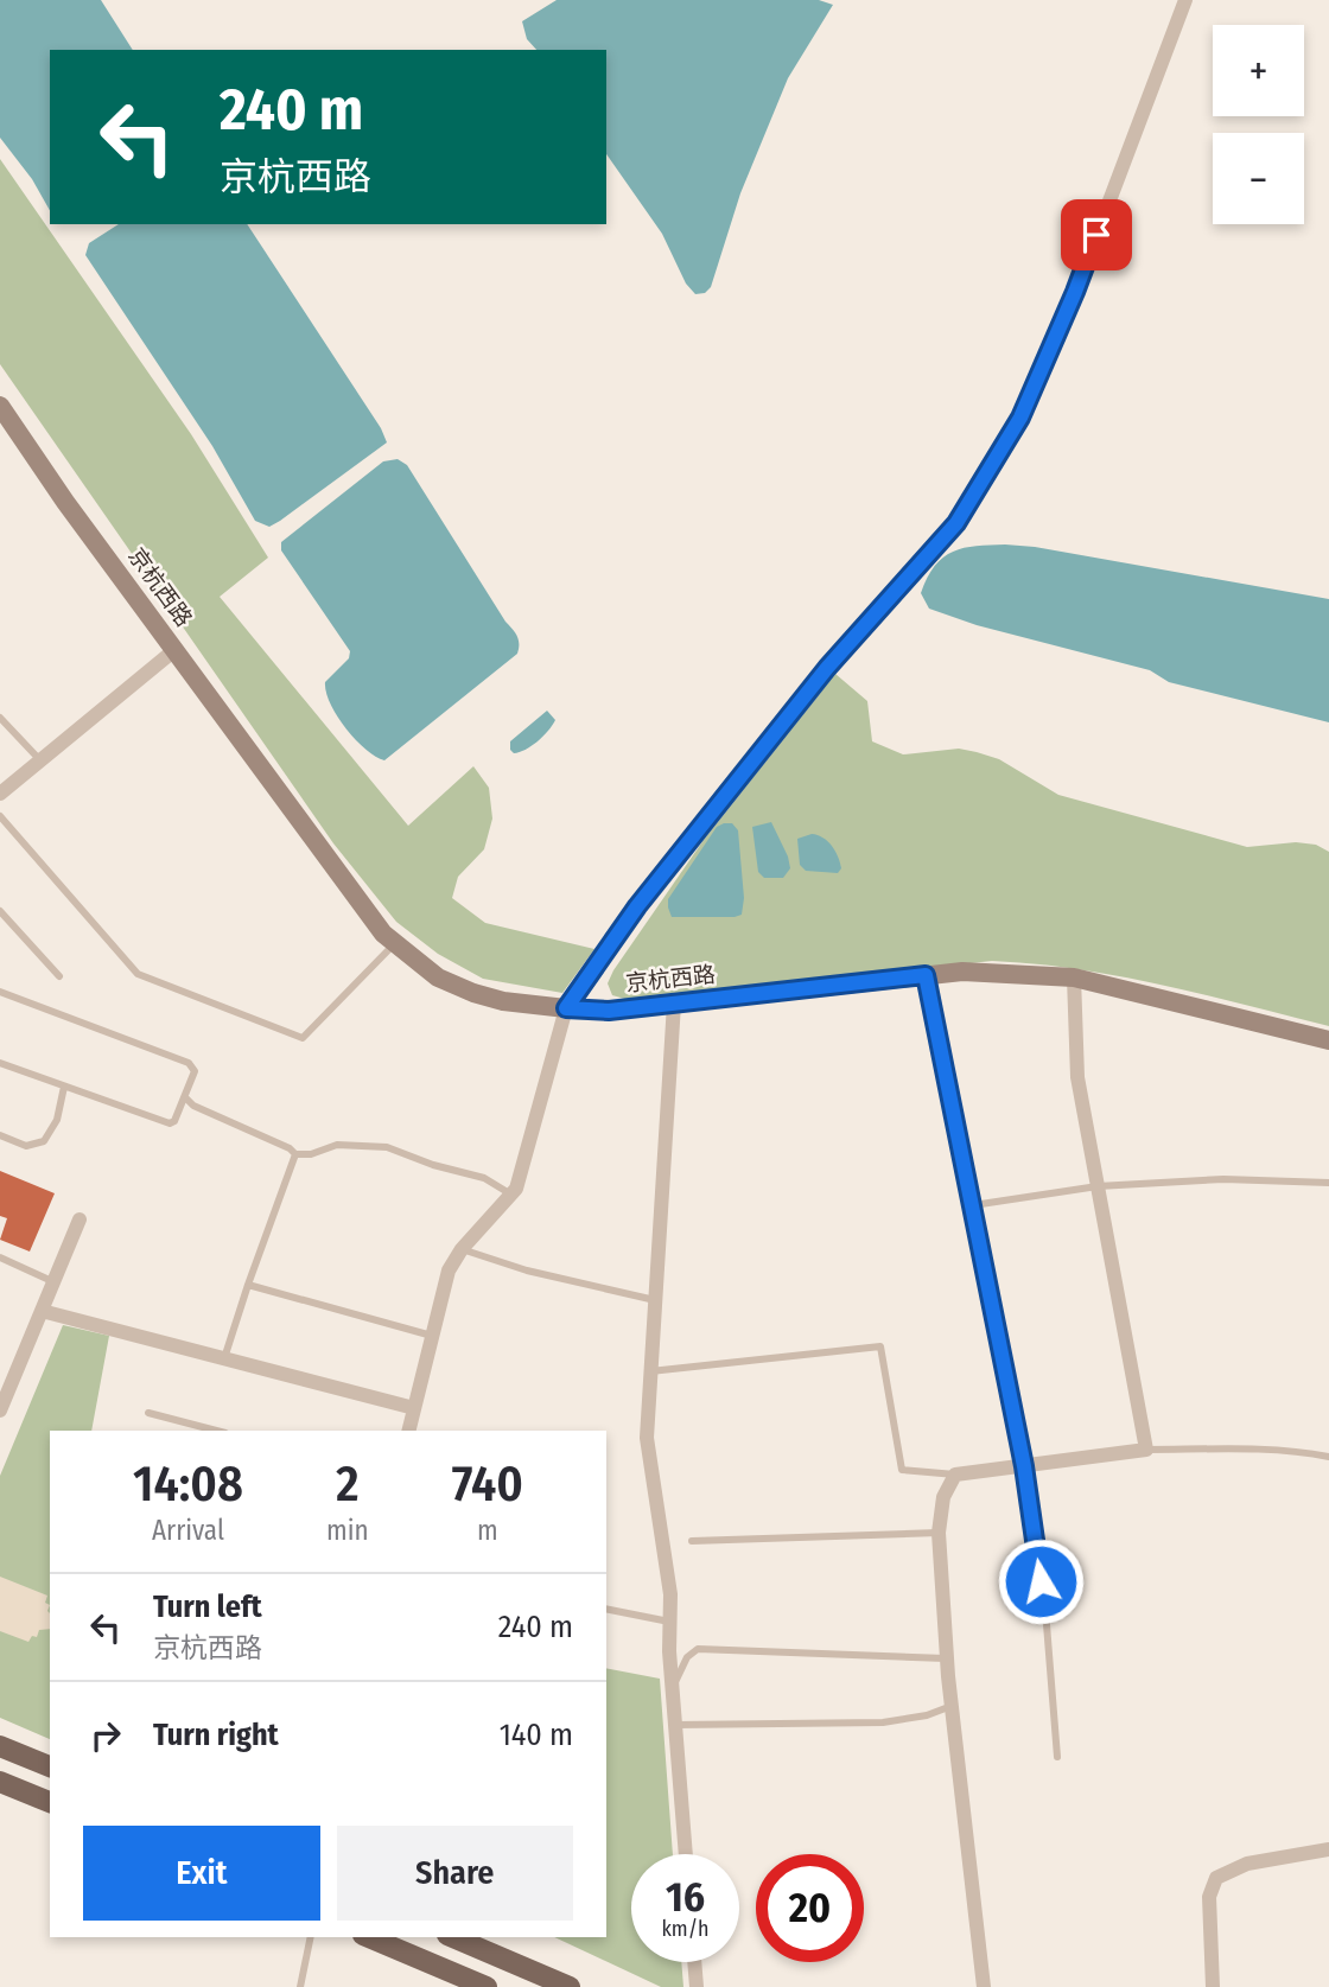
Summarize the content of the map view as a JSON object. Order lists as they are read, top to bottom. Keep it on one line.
{"streets":{"main road":["京杭西路"]},"page":{"map_buttons":["+","−"],"turn":["240 m","京杭西路"],"eta":["14:08","Arrival","2","min","740","m"],"list":[{"name":"Turn left","note":"京杭西路","value":"240 m"},{"name":"Turn right","value":"140 m"}],"buttons":["Exit","Share"],"speed":"16 km/h","limit":"20"}}
